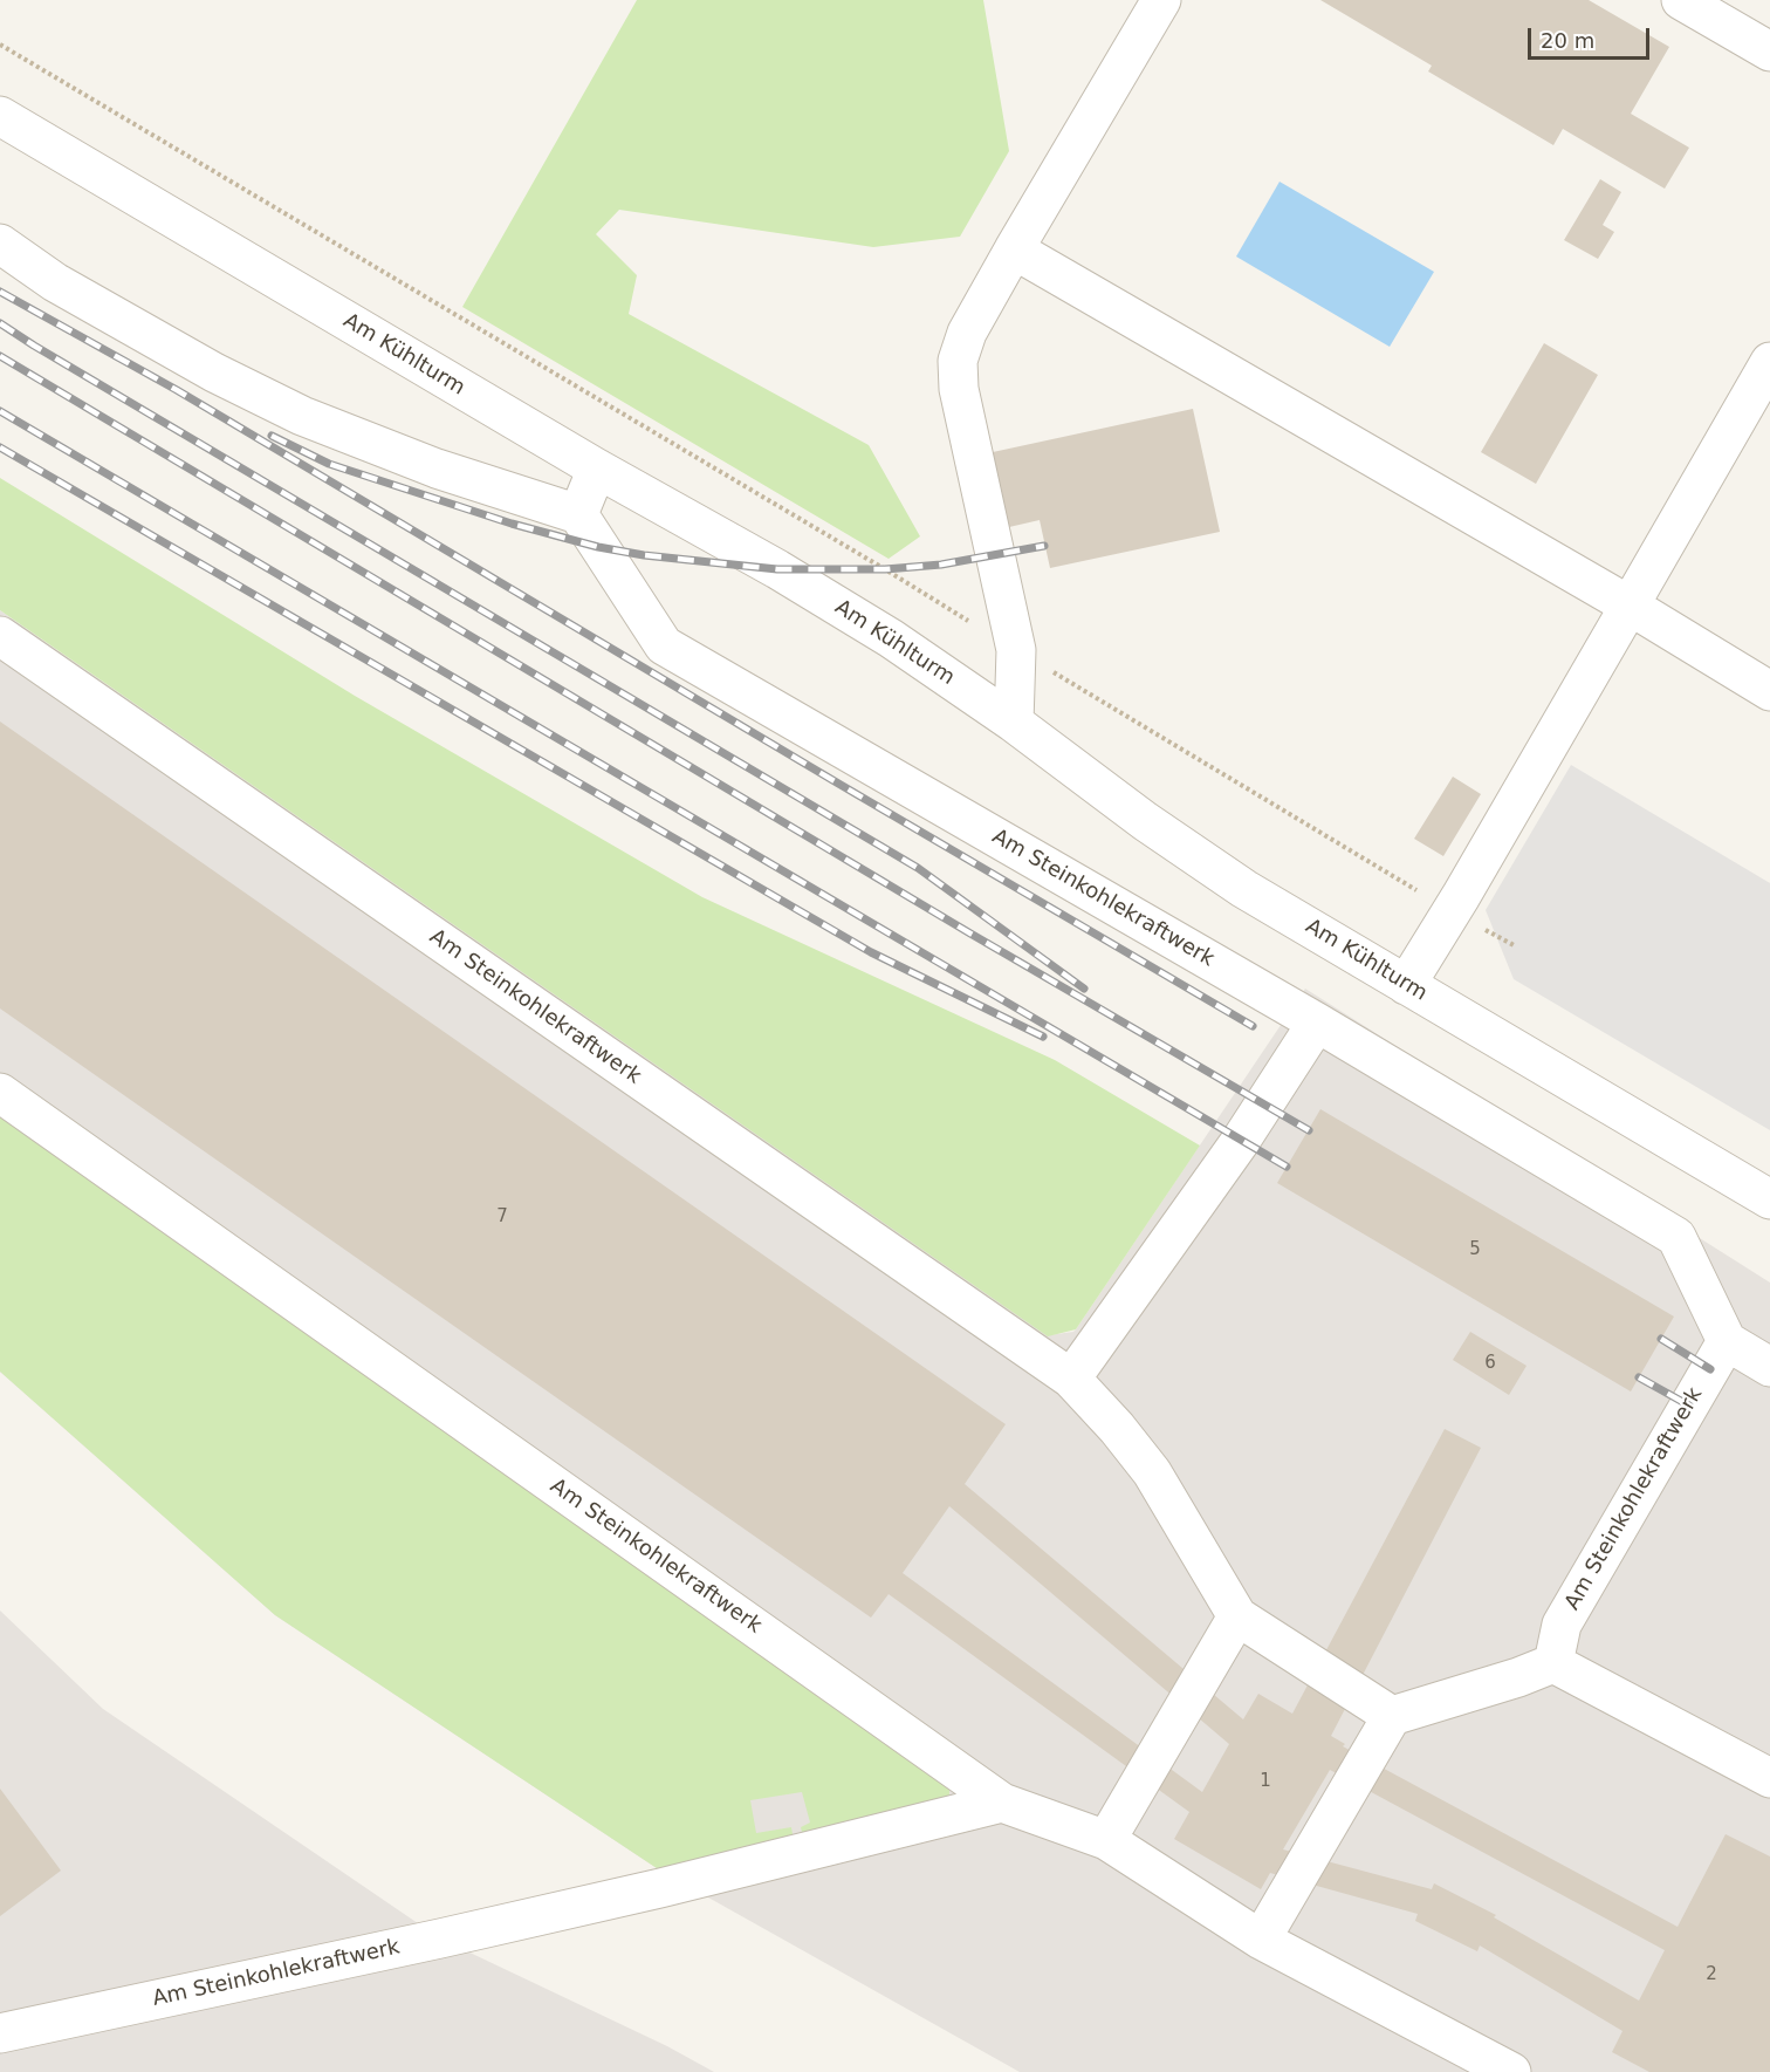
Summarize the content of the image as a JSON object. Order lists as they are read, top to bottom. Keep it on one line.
{"streets":{"street":["Am Kühlturm","Am Steinkohlekraftwerk"]},"house_numbers":["7","5","6","1","2"],"scale_bar":"20 m"}
